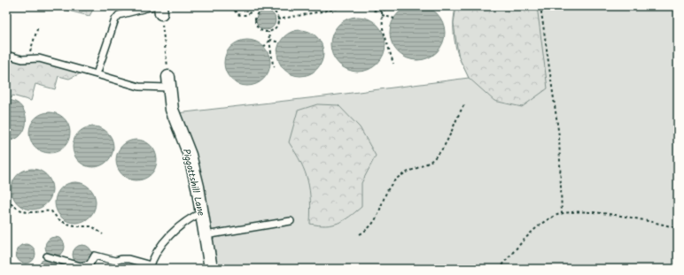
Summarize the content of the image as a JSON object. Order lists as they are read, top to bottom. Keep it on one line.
{"streets":{"street":["Piggottshill Lane"]}}
